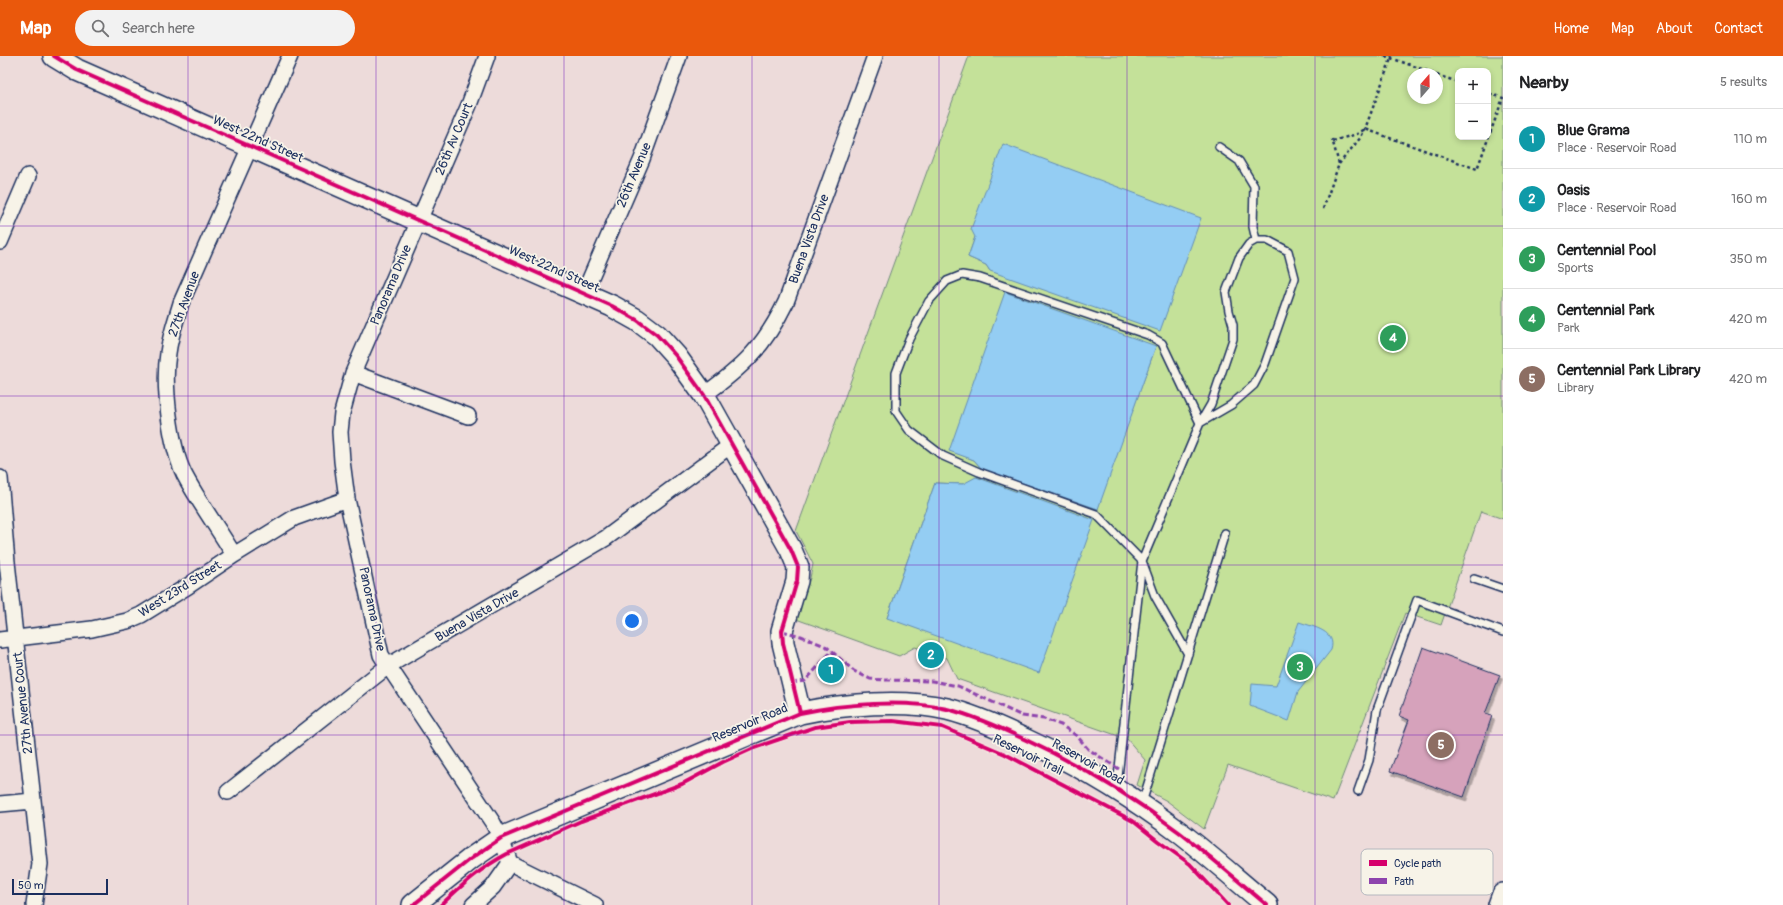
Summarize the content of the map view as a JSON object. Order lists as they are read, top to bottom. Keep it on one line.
{"streets":{"street":["West 22nd Street","26th Av Court","26th Avenue","Buena Vista Drive","Panorama Drive","27th Avenue","West 23rd Street","27th Avenue Court","Reservoir Road"],"cycle path":["Reservoir Trail"]},"crossings":[["West 22nd Street","26th Av Court"],["West 22nd Street","26th Avenue"],["West 22nd Street","Buena Vista Drive"],["West 22nd Street","Panorama Drive"],["West 22nd Street","27th Avenue"],["West 22nd Street","Reservoir Road"],["26th Av Court","Panorama Drive"],["Buena Vista Drive","Panorama Drive"],["Panorama Drive","West 23rd Street"],["Panorama Drive","Reservoir Road"],["27th Avenue","West 23rd Street"],["West 23rd Street","27th Avenue Court"]],"legend":["Cycle path","Path"],"scale_bar":"50 m","north":"top","page":{"header":"Map","search":"Search here","nav":["Home","Map","About","Contact"],"heading":["Nearby","5 results"],"map_buttons":["+","−"],"list":[{"mark":"1","name":"Blue Grama","note":"Place · Reservoir Road","value":"110 m"},{"mark":"2","name":"Oasis","note":"Place · Reservoir Road","value":"160 m"},{"mark":"3","name":"Centennial Pool","note":"Sports","value":"350 m"},{"mark":"4","name":"Centennial Park","note":"Park","value":"420 m"},{"mark":"5","name":"Centennial Park Library","note":"Library","value":"420 m"}],"pins":["4","2","3","1","5"],"scale":"50 m"}}
